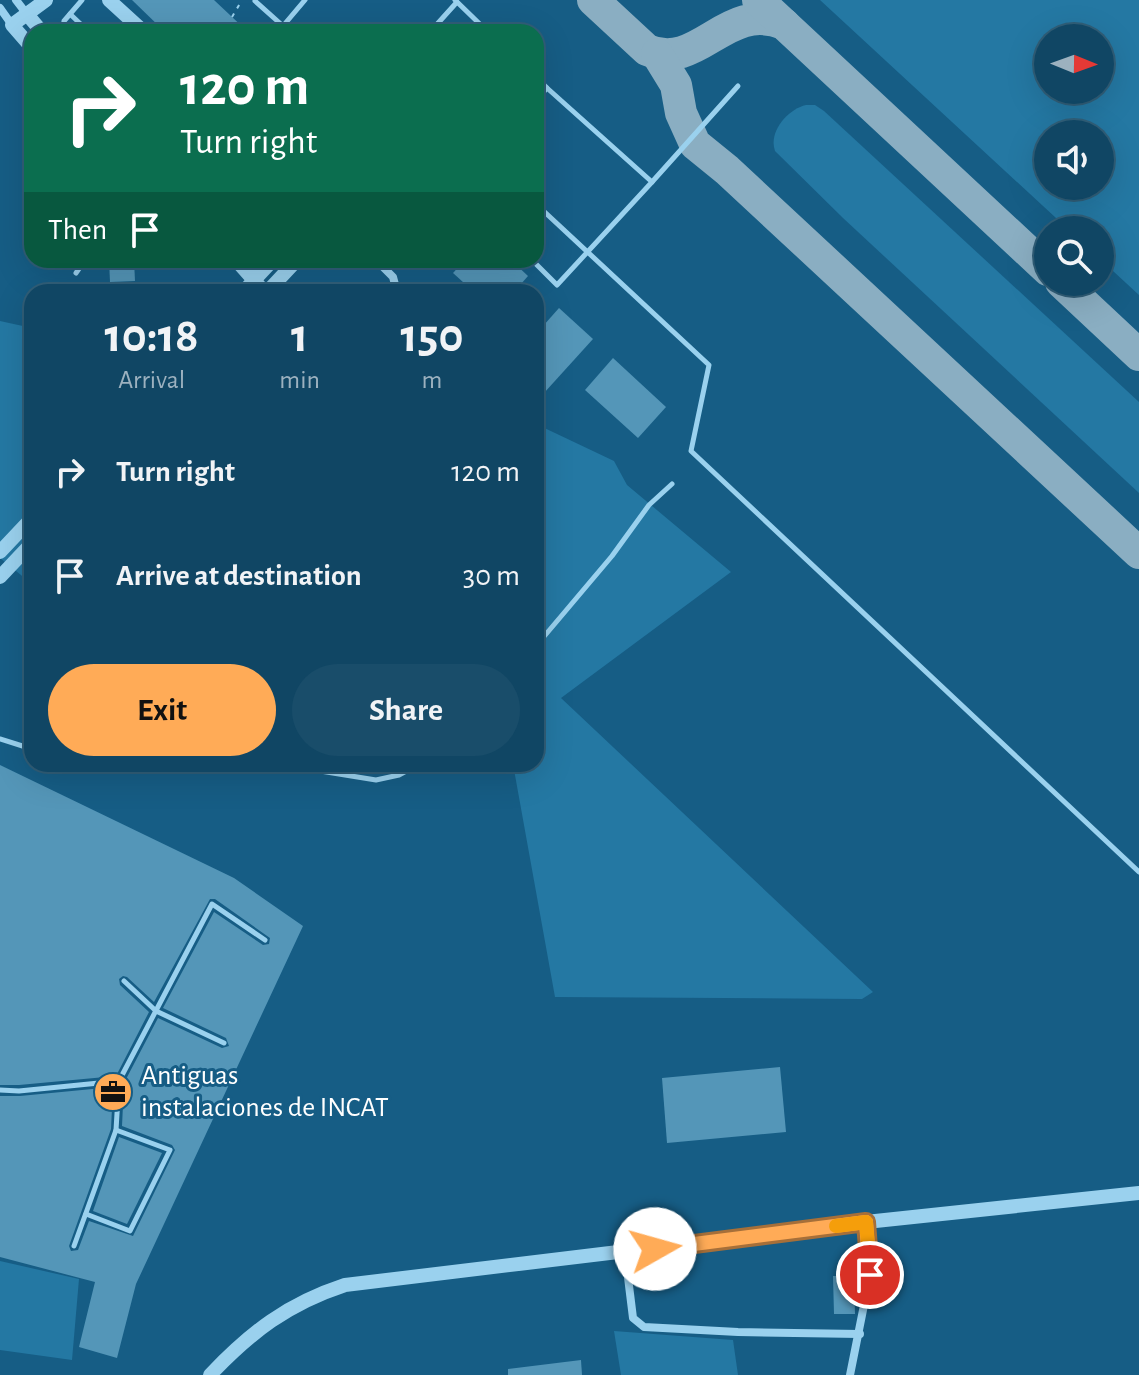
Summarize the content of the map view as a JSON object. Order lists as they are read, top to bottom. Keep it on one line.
{"places":{"office":["Antiguas instalaciones de INCAT"]},"north":"right","page":{"turn":["120 m","Turn right"],"then":"Then","eta":["10:18","Arrival","1","min","150","m"],"list":[{"name":"Turn right","value":"120 m"},{"name":"Arrive at destination","value":"30 m"}],"buttons":["Exit","Share"]}}
